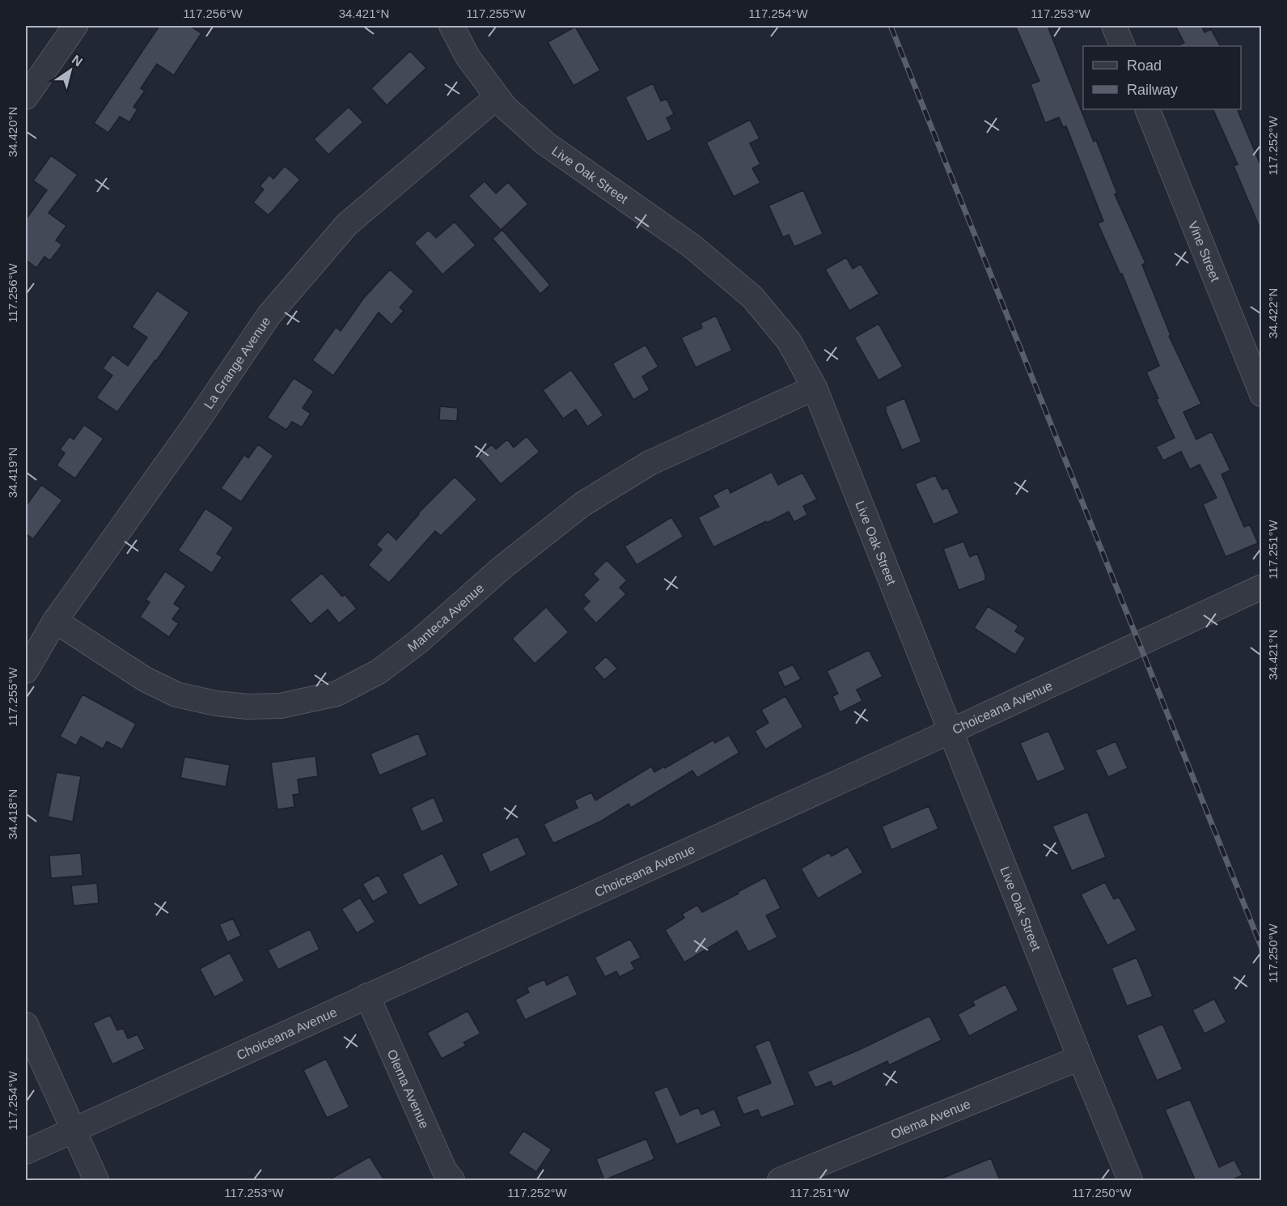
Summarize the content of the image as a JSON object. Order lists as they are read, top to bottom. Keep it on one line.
{"streets":{"street":["Live Oak Street","Vine Street","La Grange Avenue","Manteca Avenue","Choiceana Avenue","Olema Avenue"]},"crossings":[["Live Oak Street","La Grange Avenue"],["Live Oak Street","Manteca Avenue"],["Live Oak Street","Choiceana Avenue"],["Live Oak Street","Olema Avenue"],["La Grange Avenue","Manteca Avenue"],["Choiceana Avenue","Olema Avenue"]],"legend":["Road","Railway"],"north":"top right","coordinates":["117.256°W","34.421°N","117.255°W","117.254°W","117.253°W","34.420°N","117.252°W","34.422°N","34.419°N","117.251°W","34.418°N","117.250°W"]}
